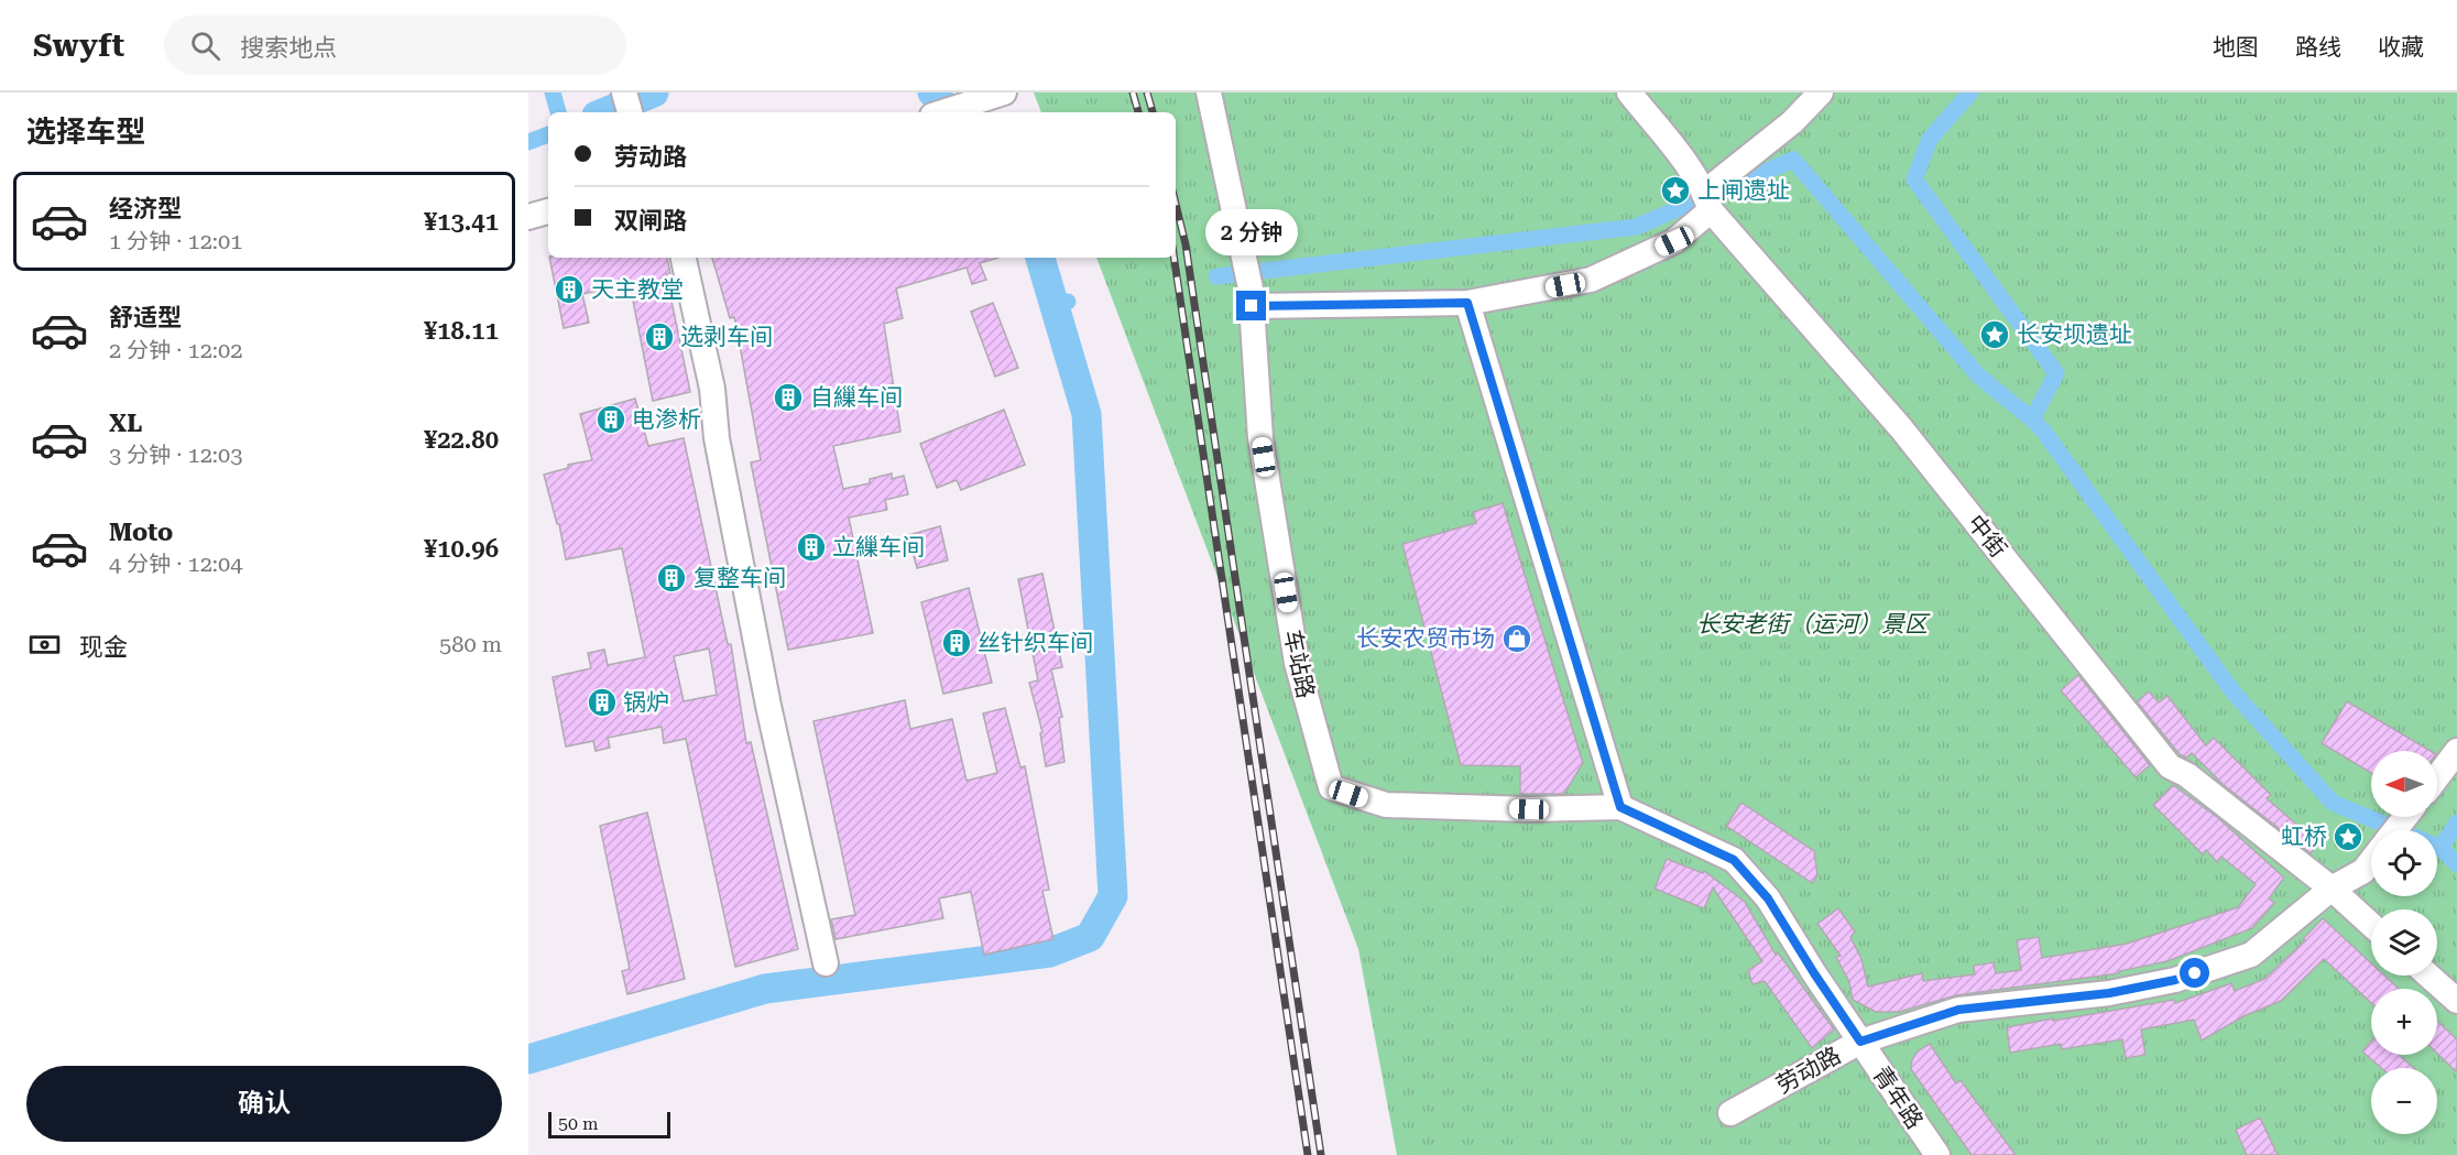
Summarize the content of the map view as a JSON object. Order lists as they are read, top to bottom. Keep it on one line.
{"streets":{"street":["中街","车站路","劳动路","青年路"]},"crossings":[["中街","劳动路"],["车站路","青年路"],["劳动路","青年路"]],"parks":["长安老街（运河）景区"],"places":{"place":["上闸遗址","长安坝遗址","虹桥"],"building":["天主教堂","选剥车间","自繅车间","电渗析","立繅车间","复整车间","丝针织车间","锅炉"],"shop":["长安农贸市场"]},"scale_bar":"50 m","north":"left","page":{"header":"Swyft","search":"搜索地点","nav":["地图","路线","收藏"],"heading":"选择车型","banner":["劳动路","双闸路"],"list":[{"name":"经济型","note":"1 分钟 · 12:01","value":"¥13.41"},{"name":"舒适型","note":"2 分钟 · 12:02","value":"¥18.11"},{"name":"XL","note":"3 分钟 · 12:03","value":"¥22.80"},{"name":"Moto","note":"4 分钟 · 12:04","value":"¥10.96"}],"bubble":"2 分钟","pay":["现金","580 m"],"map_buttons":["+","−"],"buttons":"确认","scale":"50 m"}}
